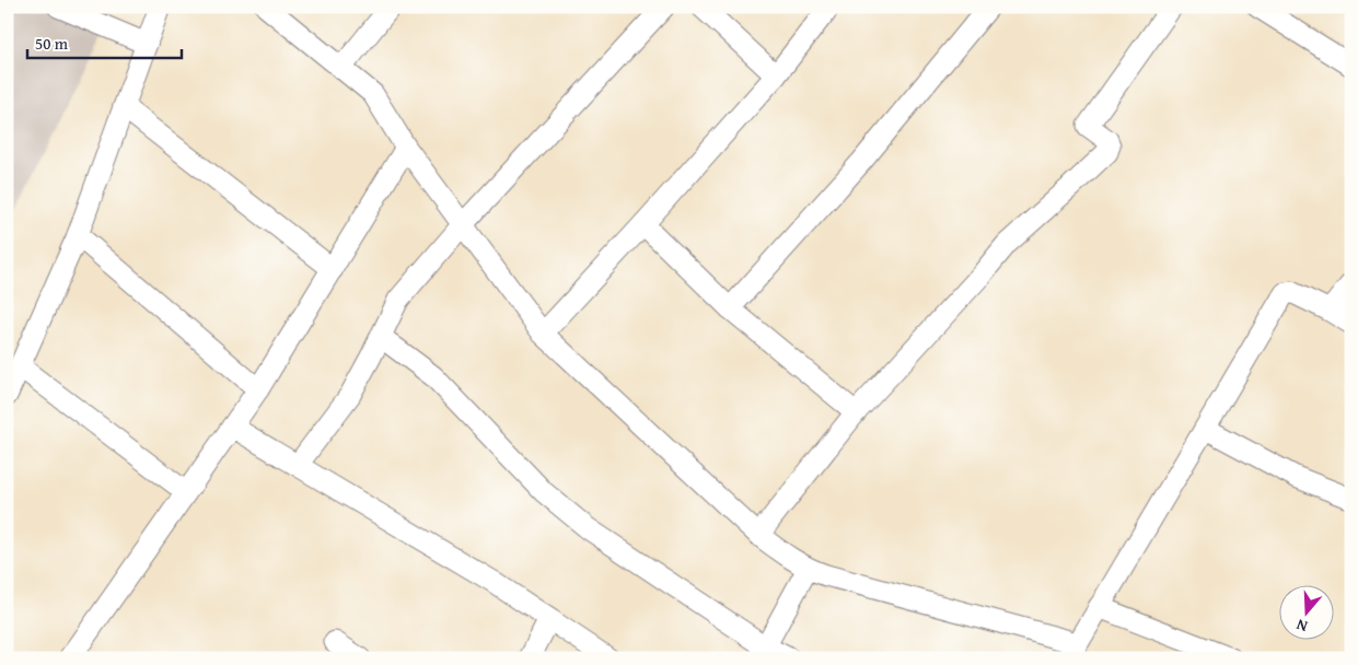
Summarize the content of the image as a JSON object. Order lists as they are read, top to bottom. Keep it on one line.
{"scale_bar":"50 m","north":"bottom"}
